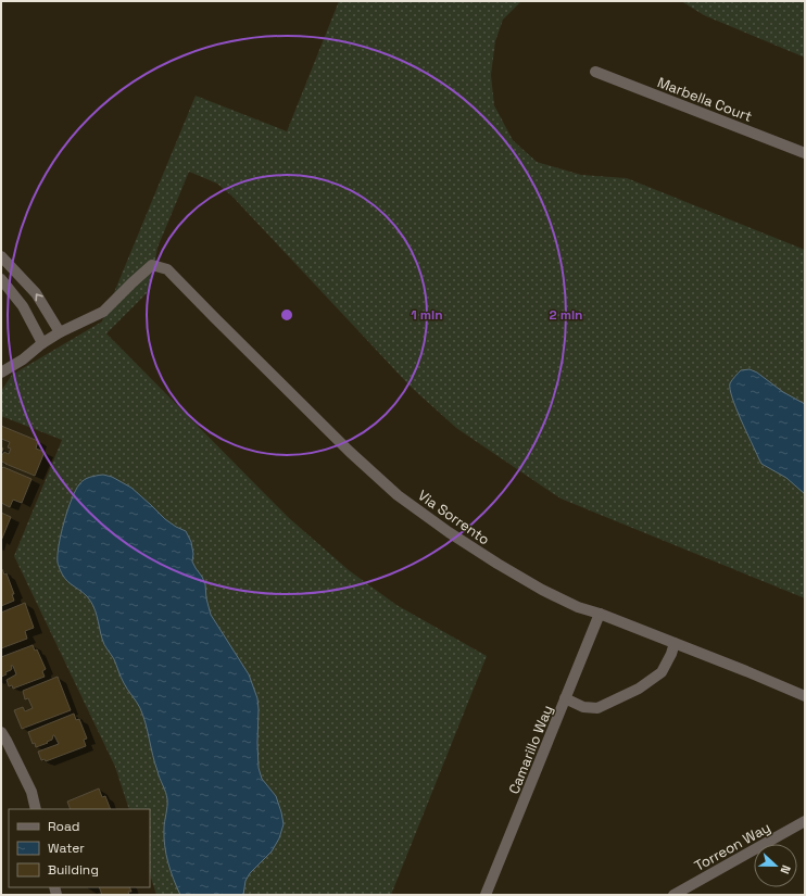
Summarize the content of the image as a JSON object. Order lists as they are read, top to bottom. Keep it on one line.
{"streets":{"street":["Marbella Court","Via Sorrento","Camarillo Way","Torreon Way"]},"crossings":[["Via Sorrento","Camarillo Way"]],"legend":["Road","Water","Building"],"north":"right","rings":["1 min","2 min"]}
